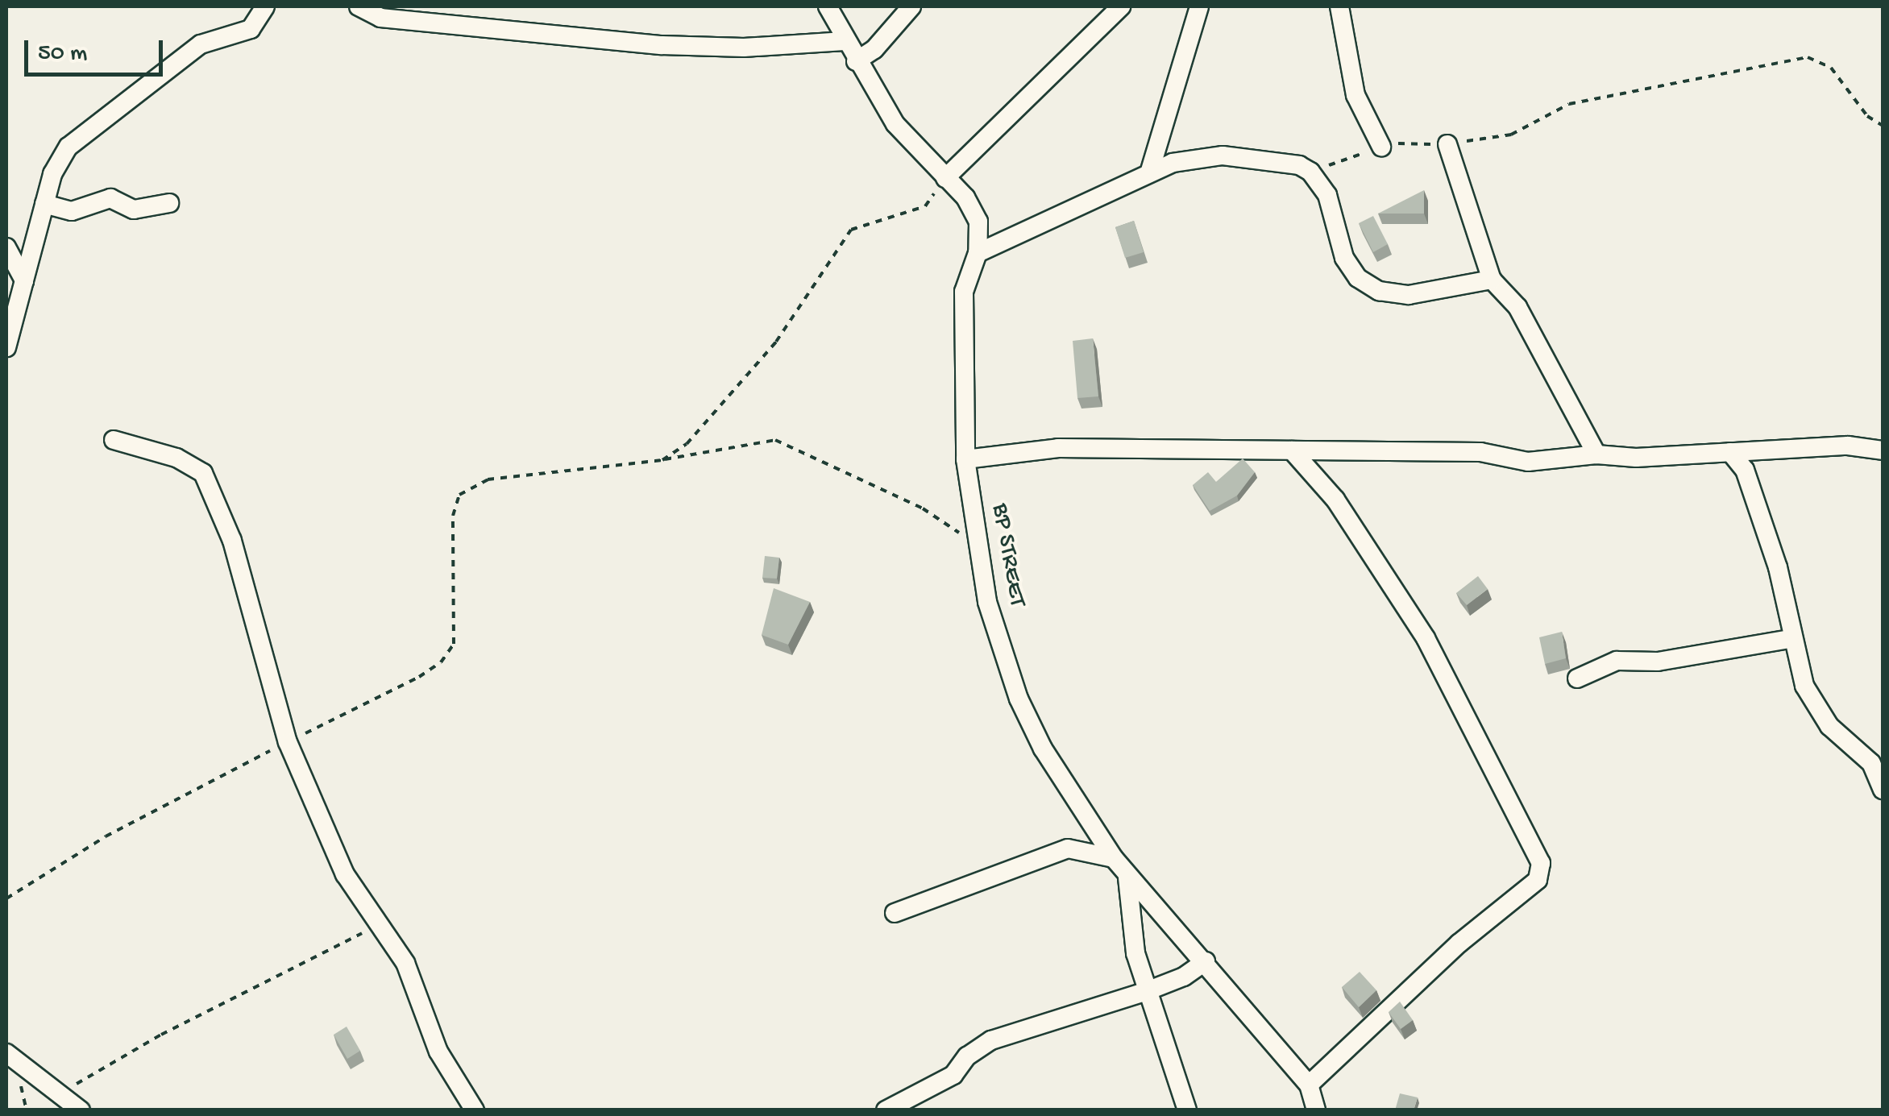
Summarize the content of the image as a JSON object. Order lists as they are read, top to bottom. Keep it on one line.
{"streets":{"street":["BP STREET"]},"scale_bar":"50 m"}
